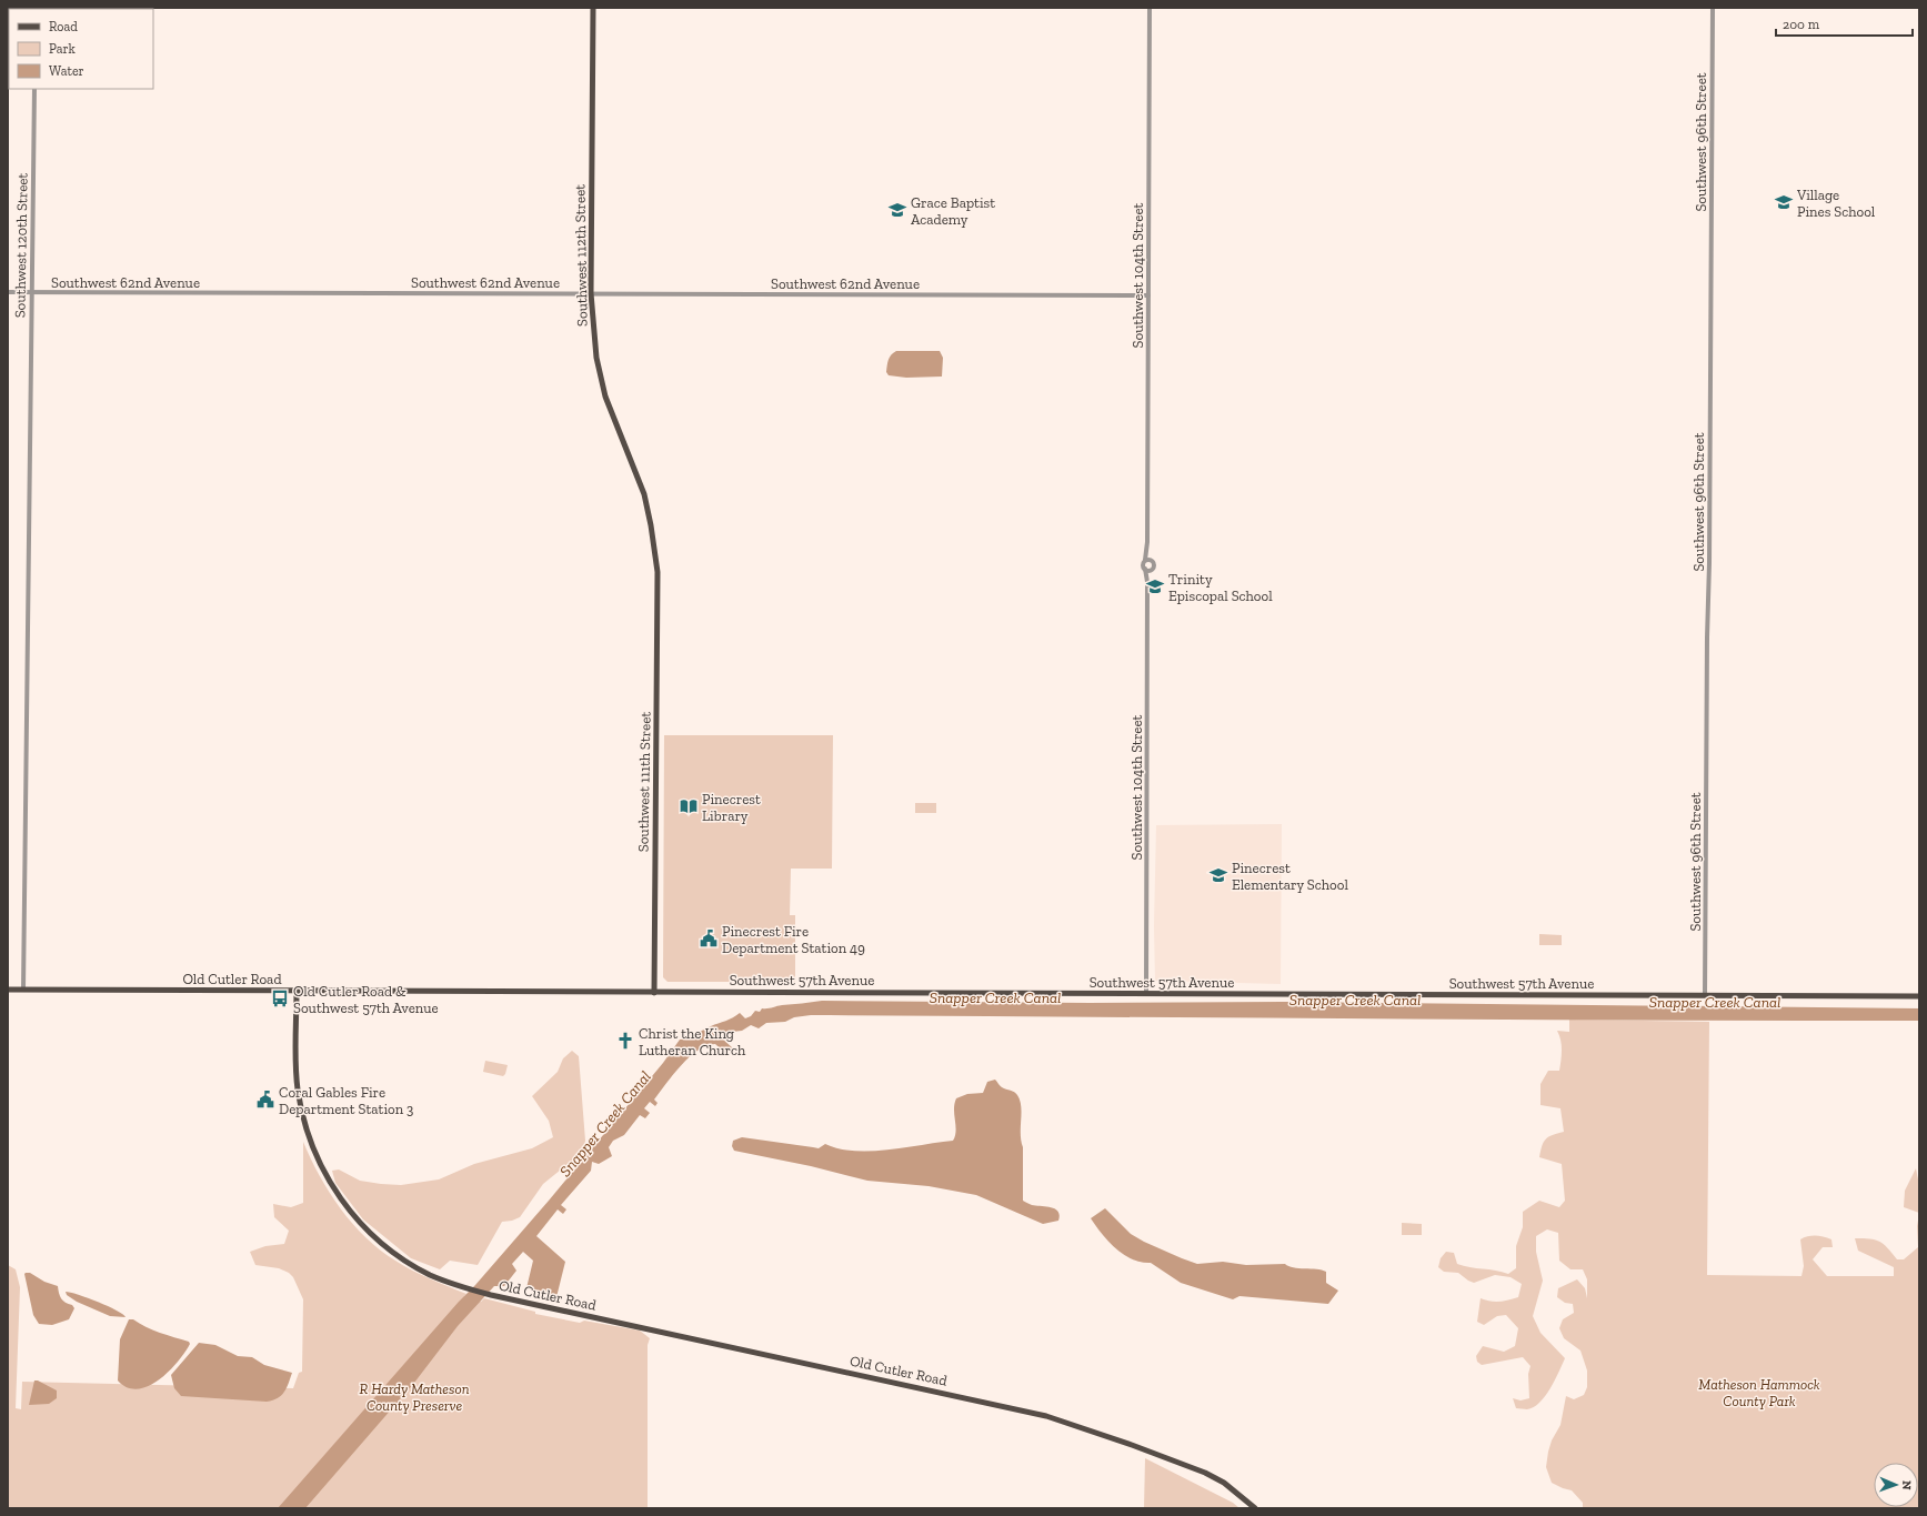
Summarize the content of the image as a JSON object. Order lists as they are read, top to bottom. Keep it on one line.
{"streets":{"main road":["Southwest 112th Street","Southwest 111th Street","Old Cutler Road","Southwest 57th Avenue"],"street":["Southwest 96th Street","Southwest 120th Street","Southwest 104th Street","Southwest 62nd Avenue"]},"crossings":[["Southwest 96th Street","Southwest 57th Avenue"],["Southwest 120th Street","Southwest 62nd Avenue"],["Southwest 120th Street","Old Cutler Road"],["Southwest 112th Street","Southwest 62nd Avenue"],["Southwest 112th Street","Southwest 111th Street"],["Southwest 104th Street","Southwest 62nd Avenue"],["Southwest 104th Street","Southwest 57th Avenue"],["Southwest 111th Street","Southwest 57th Avenue"],["Old Cutler Road","Southwest 57th Avenue"]],"water":["Snapper Creek Canal"],"parks":["Matheson Hammock County Park","R Hardy Matheson County Preserve"],"places":{"school or university":["Village Pines School","Grace Baptist Academy","Trinity Episcopal School","Pinecrest Elementary School"],"library":["Pinecrest Library"],"public building":["Pinecrest Fire Department Station 49","Coral Gables Fire Department Station 3"],"bus stop":["Old Cutler Road & Southwest 57th Avenue"],"church":["Christ the King Lutheran Church"]},"legend":["Road","Park","Water"],"scale_bar":"200 m","north":"right"}
